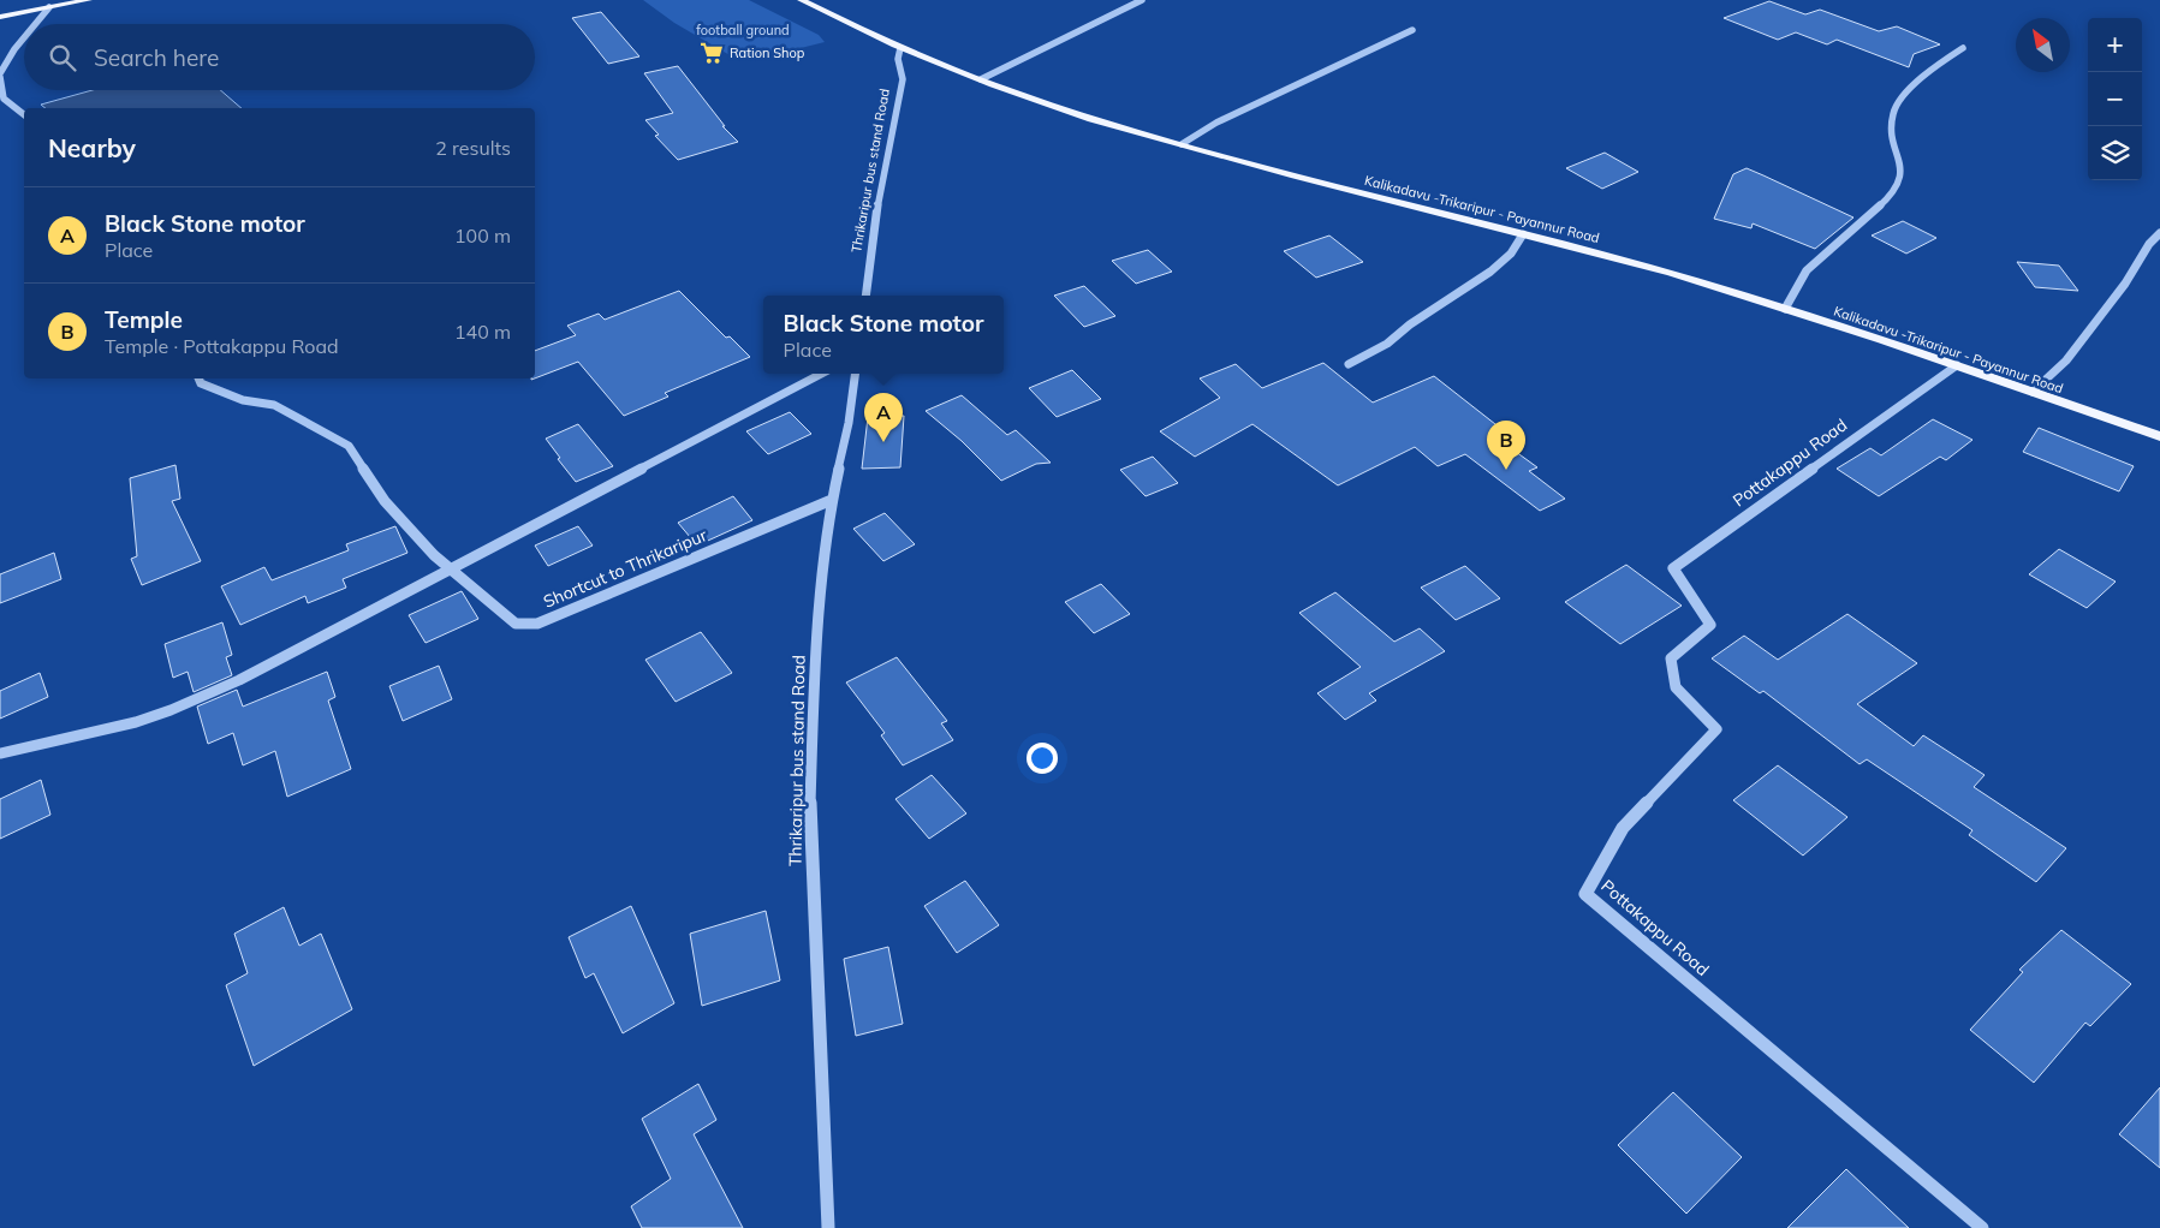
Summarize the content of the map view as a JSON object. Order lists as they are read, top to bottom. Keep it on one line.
{"streets":{"main road":["Kalikadavu -Trikaripur - Payannur Road"],"street":["Thrikaripur bus stand Road","Pottakappu Road","Shortcut to Thrikaripur"]},"crossings":[["Thrikaripur bus stand Road","Kalikadavu -Trikaripur - Payannur Road"],["Thrikaripur bus stand Road","Shortcut to Thrikaripur"],["Kalikadavu -Trikaripur - Payannur Road","Pottakappu Road"]],"parks":["football ground"],"places":{"supermarket":["Ration Shop"]},"north":"top left","page":{"map_buttons":["+","−"],"search":"Search here","heading":["Nearby","2 results"],"list":[{"mark":"A","name":"Black Stone motor","note":"Place","value":"100 m"},{"mark":"B","name":"Temple","note":"Temple · Pottakappu Road","value":"140 m"}],"popup":["Black Stone motor","Place"],"pins":["A","B"]}}
